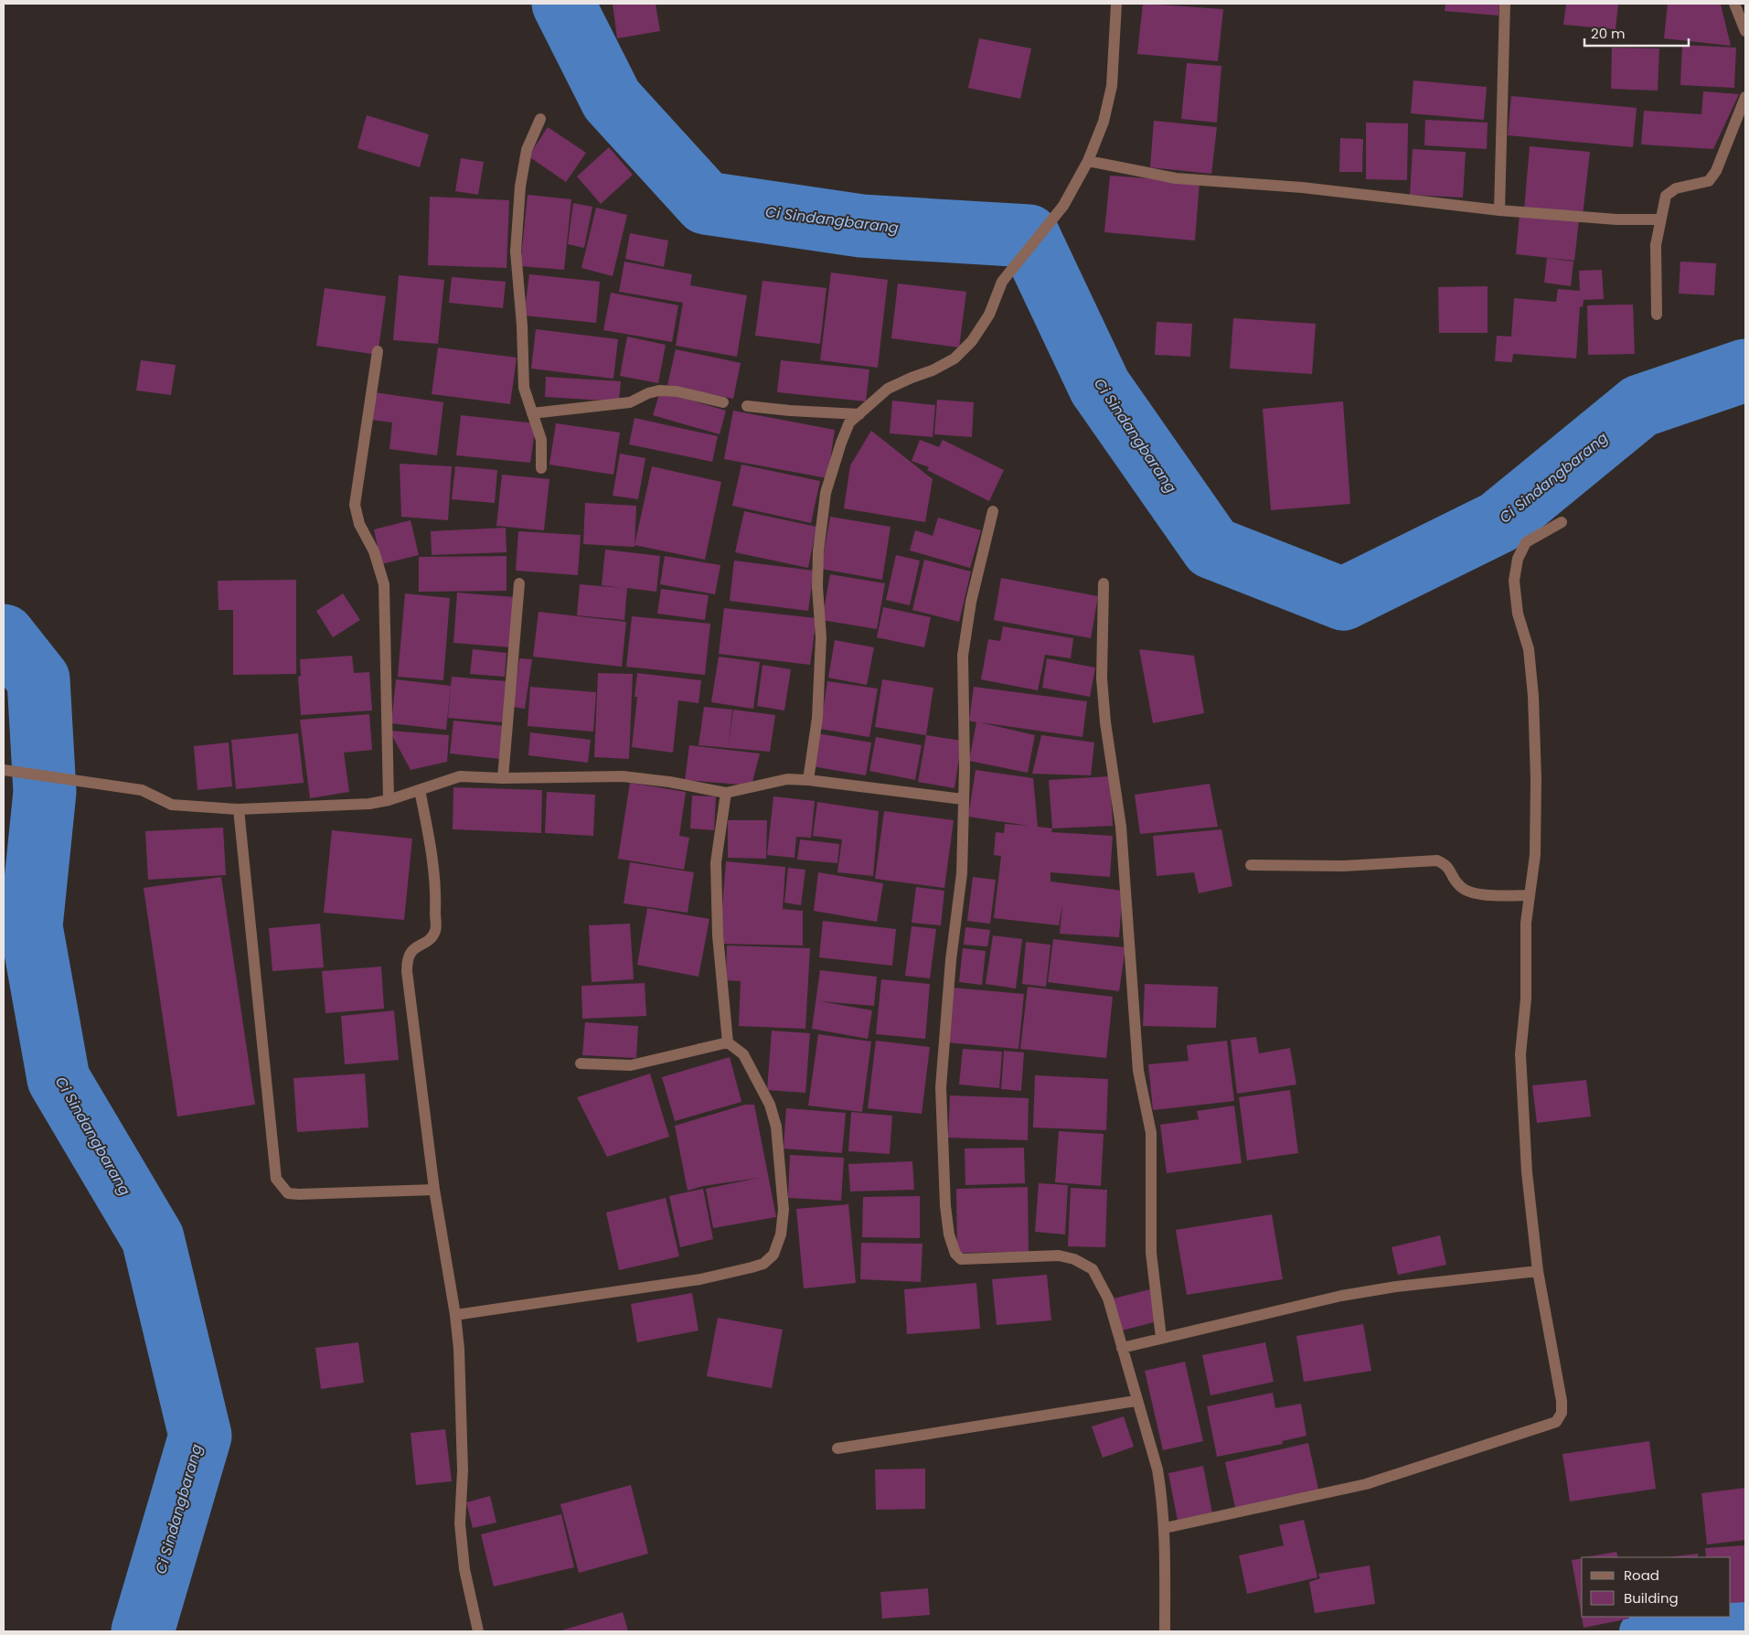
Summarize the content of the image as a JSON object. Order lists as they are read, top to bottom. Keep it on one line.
{"water":["Ci Sindangbarang"],"legend":["Road","Building"],"scale_bar":"20 m"}
